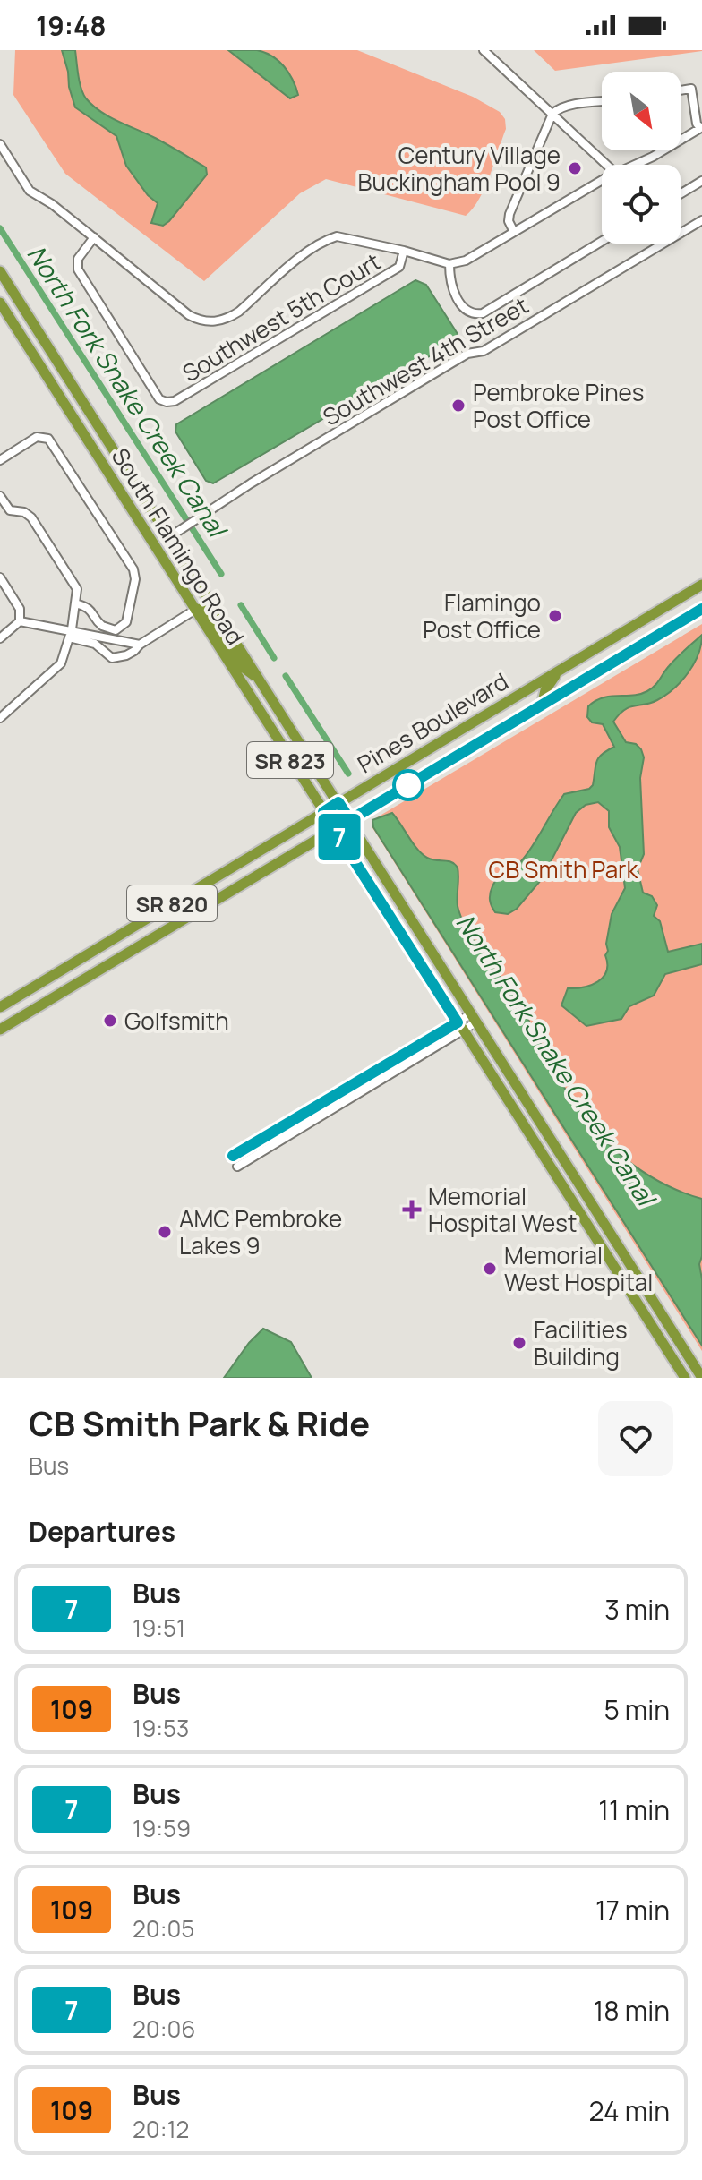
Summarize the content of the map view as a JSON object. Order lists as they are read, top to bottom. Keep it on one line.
{"streets":{"highway":["South Flamingo Road","Pines Boulevard","SR 823","SR 820"],"street":["Southwest 5th Court","Southwest 4th Street"]},"crossings":[["Southwest 4th Street","South Flamingo Road"],["South Flamingo Road","Pines Boulevard"],["South Flamingo Road","SR 823"],["Pines Boulevard","SR 823"]],"water":["North Fork Snake Creek Canal"],"parks":["CB Smith Park"],"places":{"other":["Century Village Buckingham Pool 9","Pembroke Pines Post Office","Flamingo Post Office","Golfsmith","AMC Pembroke Lakes 9","Memorial West Hospital","Facilities Building"],"health":["Memorial Hospital West"]},"lines":["bus line 7"],"north":"bottom right","page":{"status":"19:48","on_map":"7","heading":[["CB Smith Park & Ride","Bus"],"Departures"],"list":[{"mark":"7","name":"Bus","note":"19:51","value":"3 min"},{"mark":"109","name":"Bus","note":"19:53","value":"5 min"},{"mark":"7","name":"Bus","note":"19:59","value":"11 min"},{"mark":"109","name":"Bus","note":"20:05","value":"17 min"},{"mark":"7","name":"Bus","note":"20:06","value":"18 min"},{"mark":"109","name":"Bus","note":"20:12","value":"24 min"}]}}
